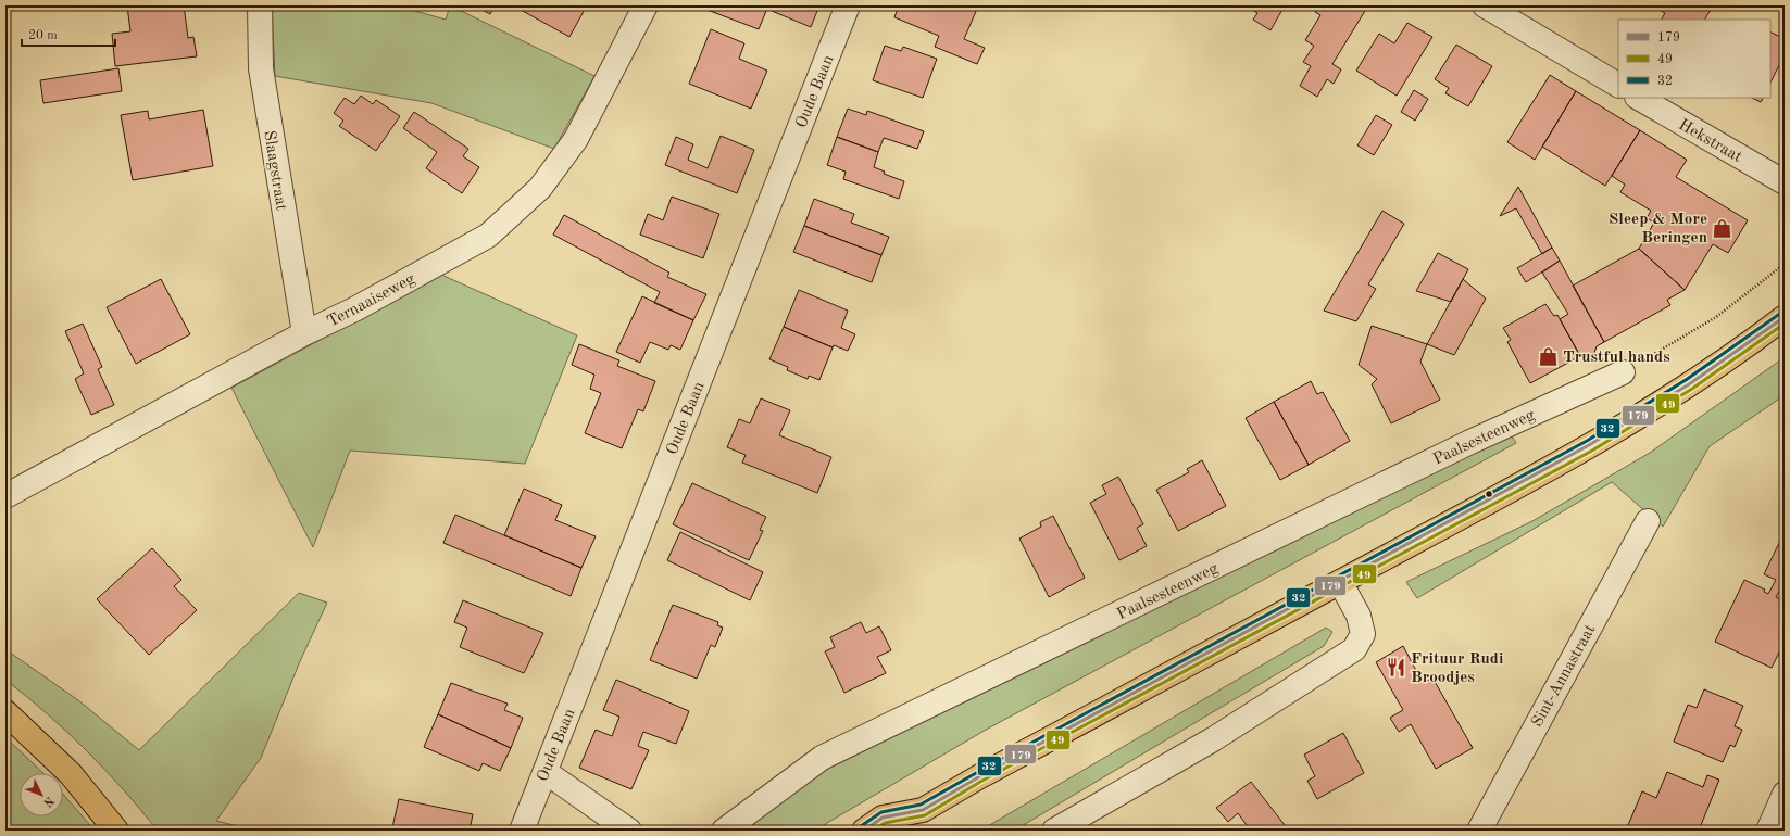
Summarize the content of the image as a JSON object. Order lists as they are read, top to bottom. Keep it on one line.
{"streets":{"street":["Oude Baan","Hekstraat","Slaagstraat","Ternaaiseweg","Paalsesteenweg","Sint-Annastraat"]},"crossings":[["Slaagstraat","Ternaaiseweg"]],"places":{"shop":["Sleep & More Beringen","Trustful hands"],"restaurant":["Frituur Rudi Broodjes"]},"lines":["transit line 32","transit line 179","transit line 49"],"legend":["179","49","32"],"scale_bar":"20 m","north":"bottom right"}
